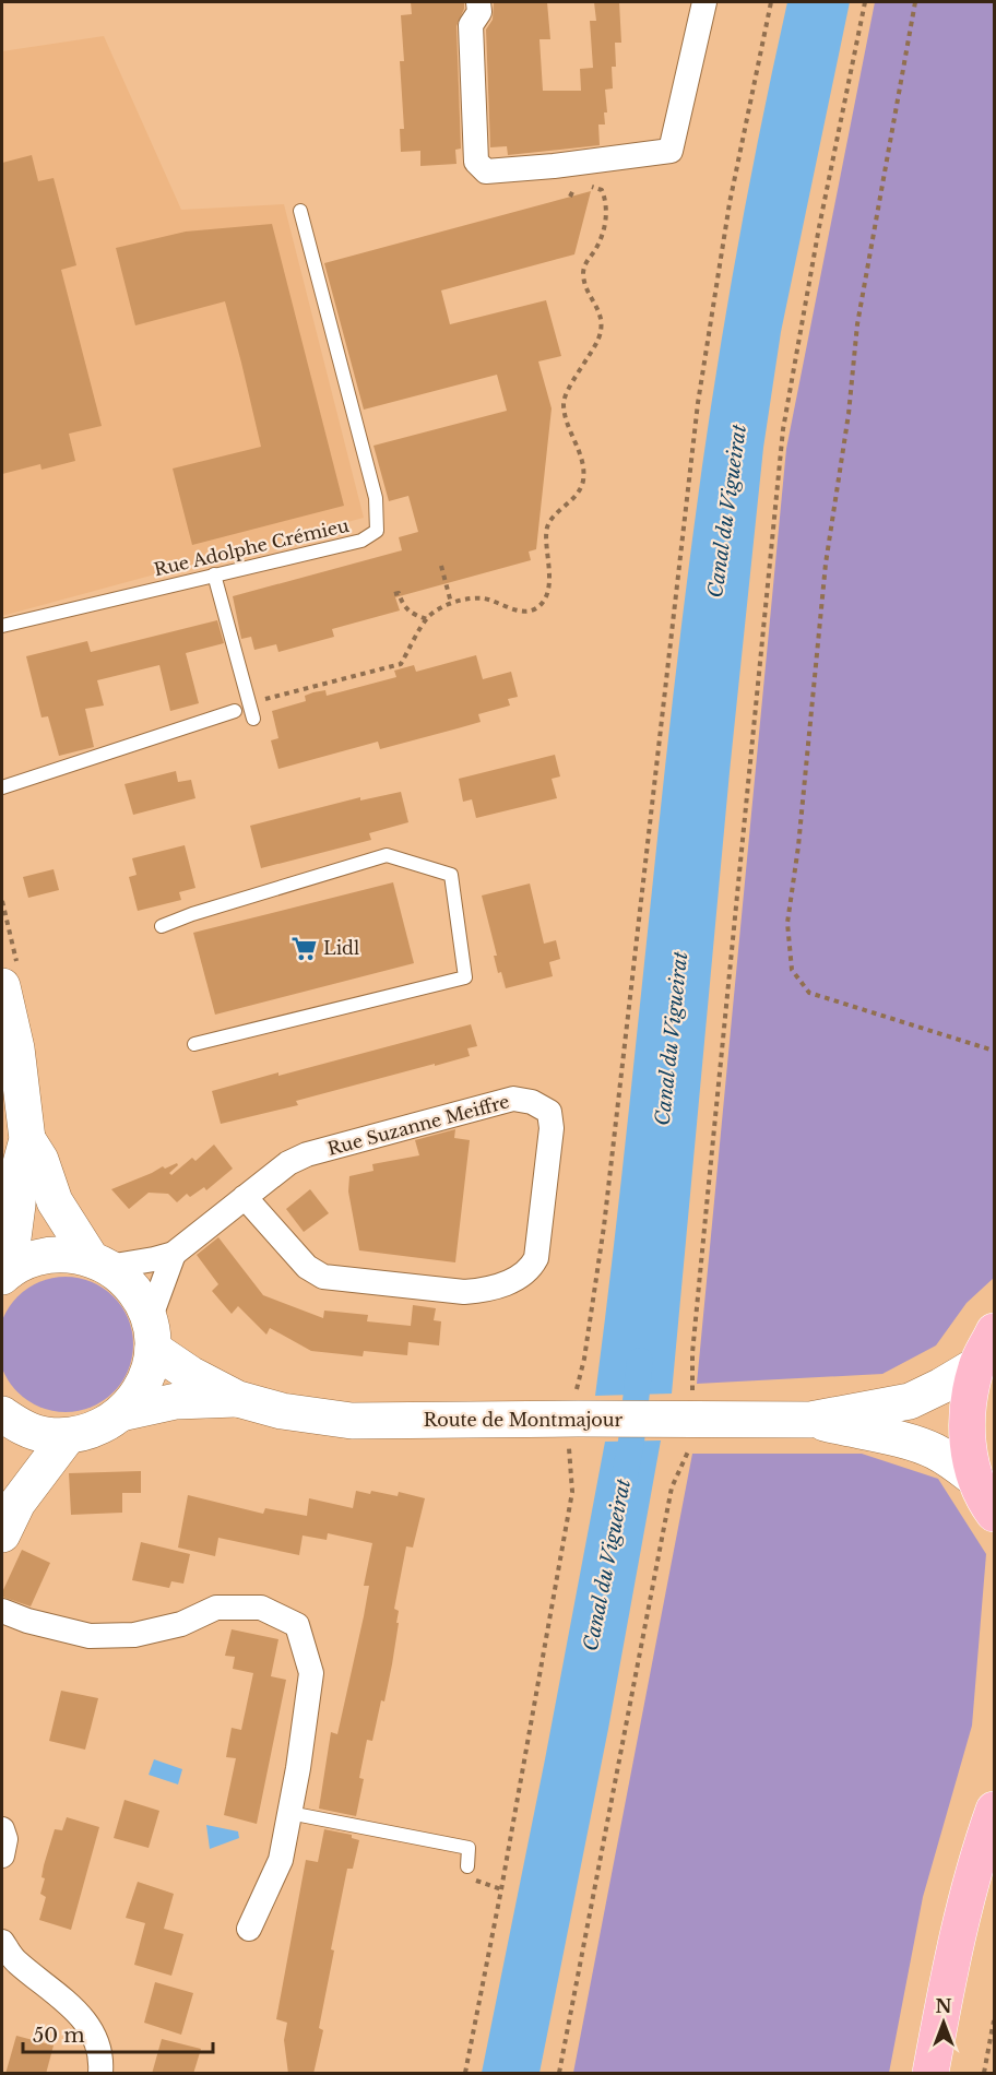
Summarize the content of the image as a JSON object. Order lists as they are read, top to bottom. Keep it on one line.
{"streets":{"main road":["Route de Montmajour"],"street":["Rue Suzanne Meiffre"],"lane":["Rue Adolphe Crémieu"]},"water":["Canal du Vigueirat"],"places":{"supermarket":["Lidl"]},"scale_bar":"50 m","north":"top"}
